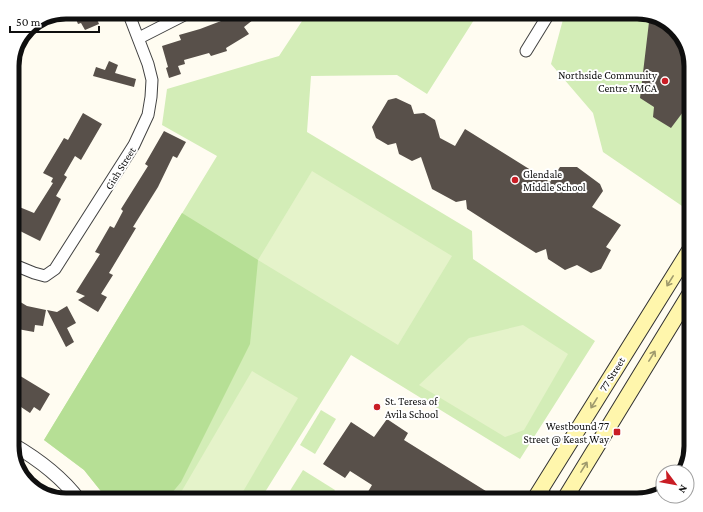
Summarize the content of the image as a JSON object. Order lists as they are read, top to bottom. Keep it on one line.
{"streets":{"main road":["77 Street"],"street":["Gish Street"]},"places":{"other":["Northside Community Centre YMCA","Glendale Middle School","St. Teresa of Avila School"],"transit":["Westbound 77 Street @ Keast Way"]},"scale_bar":"50 m","north":"bottom right"}
